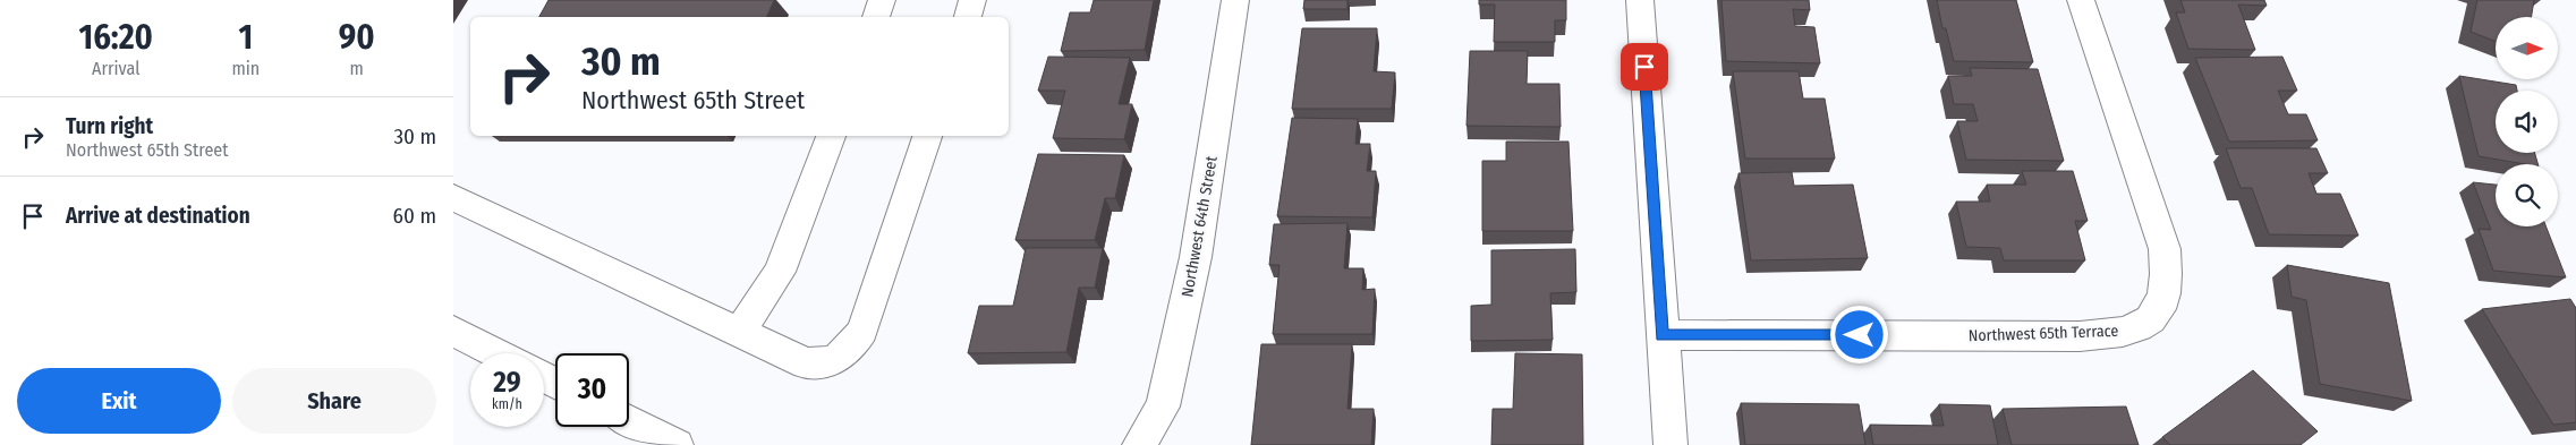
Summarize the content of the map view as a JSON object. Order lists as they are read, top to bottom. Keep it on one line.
{"streets":{"main road":["Northwest 64th Street","Northwest 65th Terrace"]},"north":"right","page":{"eta":["16:20","Arrival","1","min","90","m"],"turn":["30 m","Northwest 65th Street"],"list":[{"name":"Turn right","note":"Northwest 65th Street","value":"30 m"},{"name":"Arrive at destination","value":"60 m"}],"speed":"29 km/h","limit":"30","buttons":["Exit","Share"]}}
